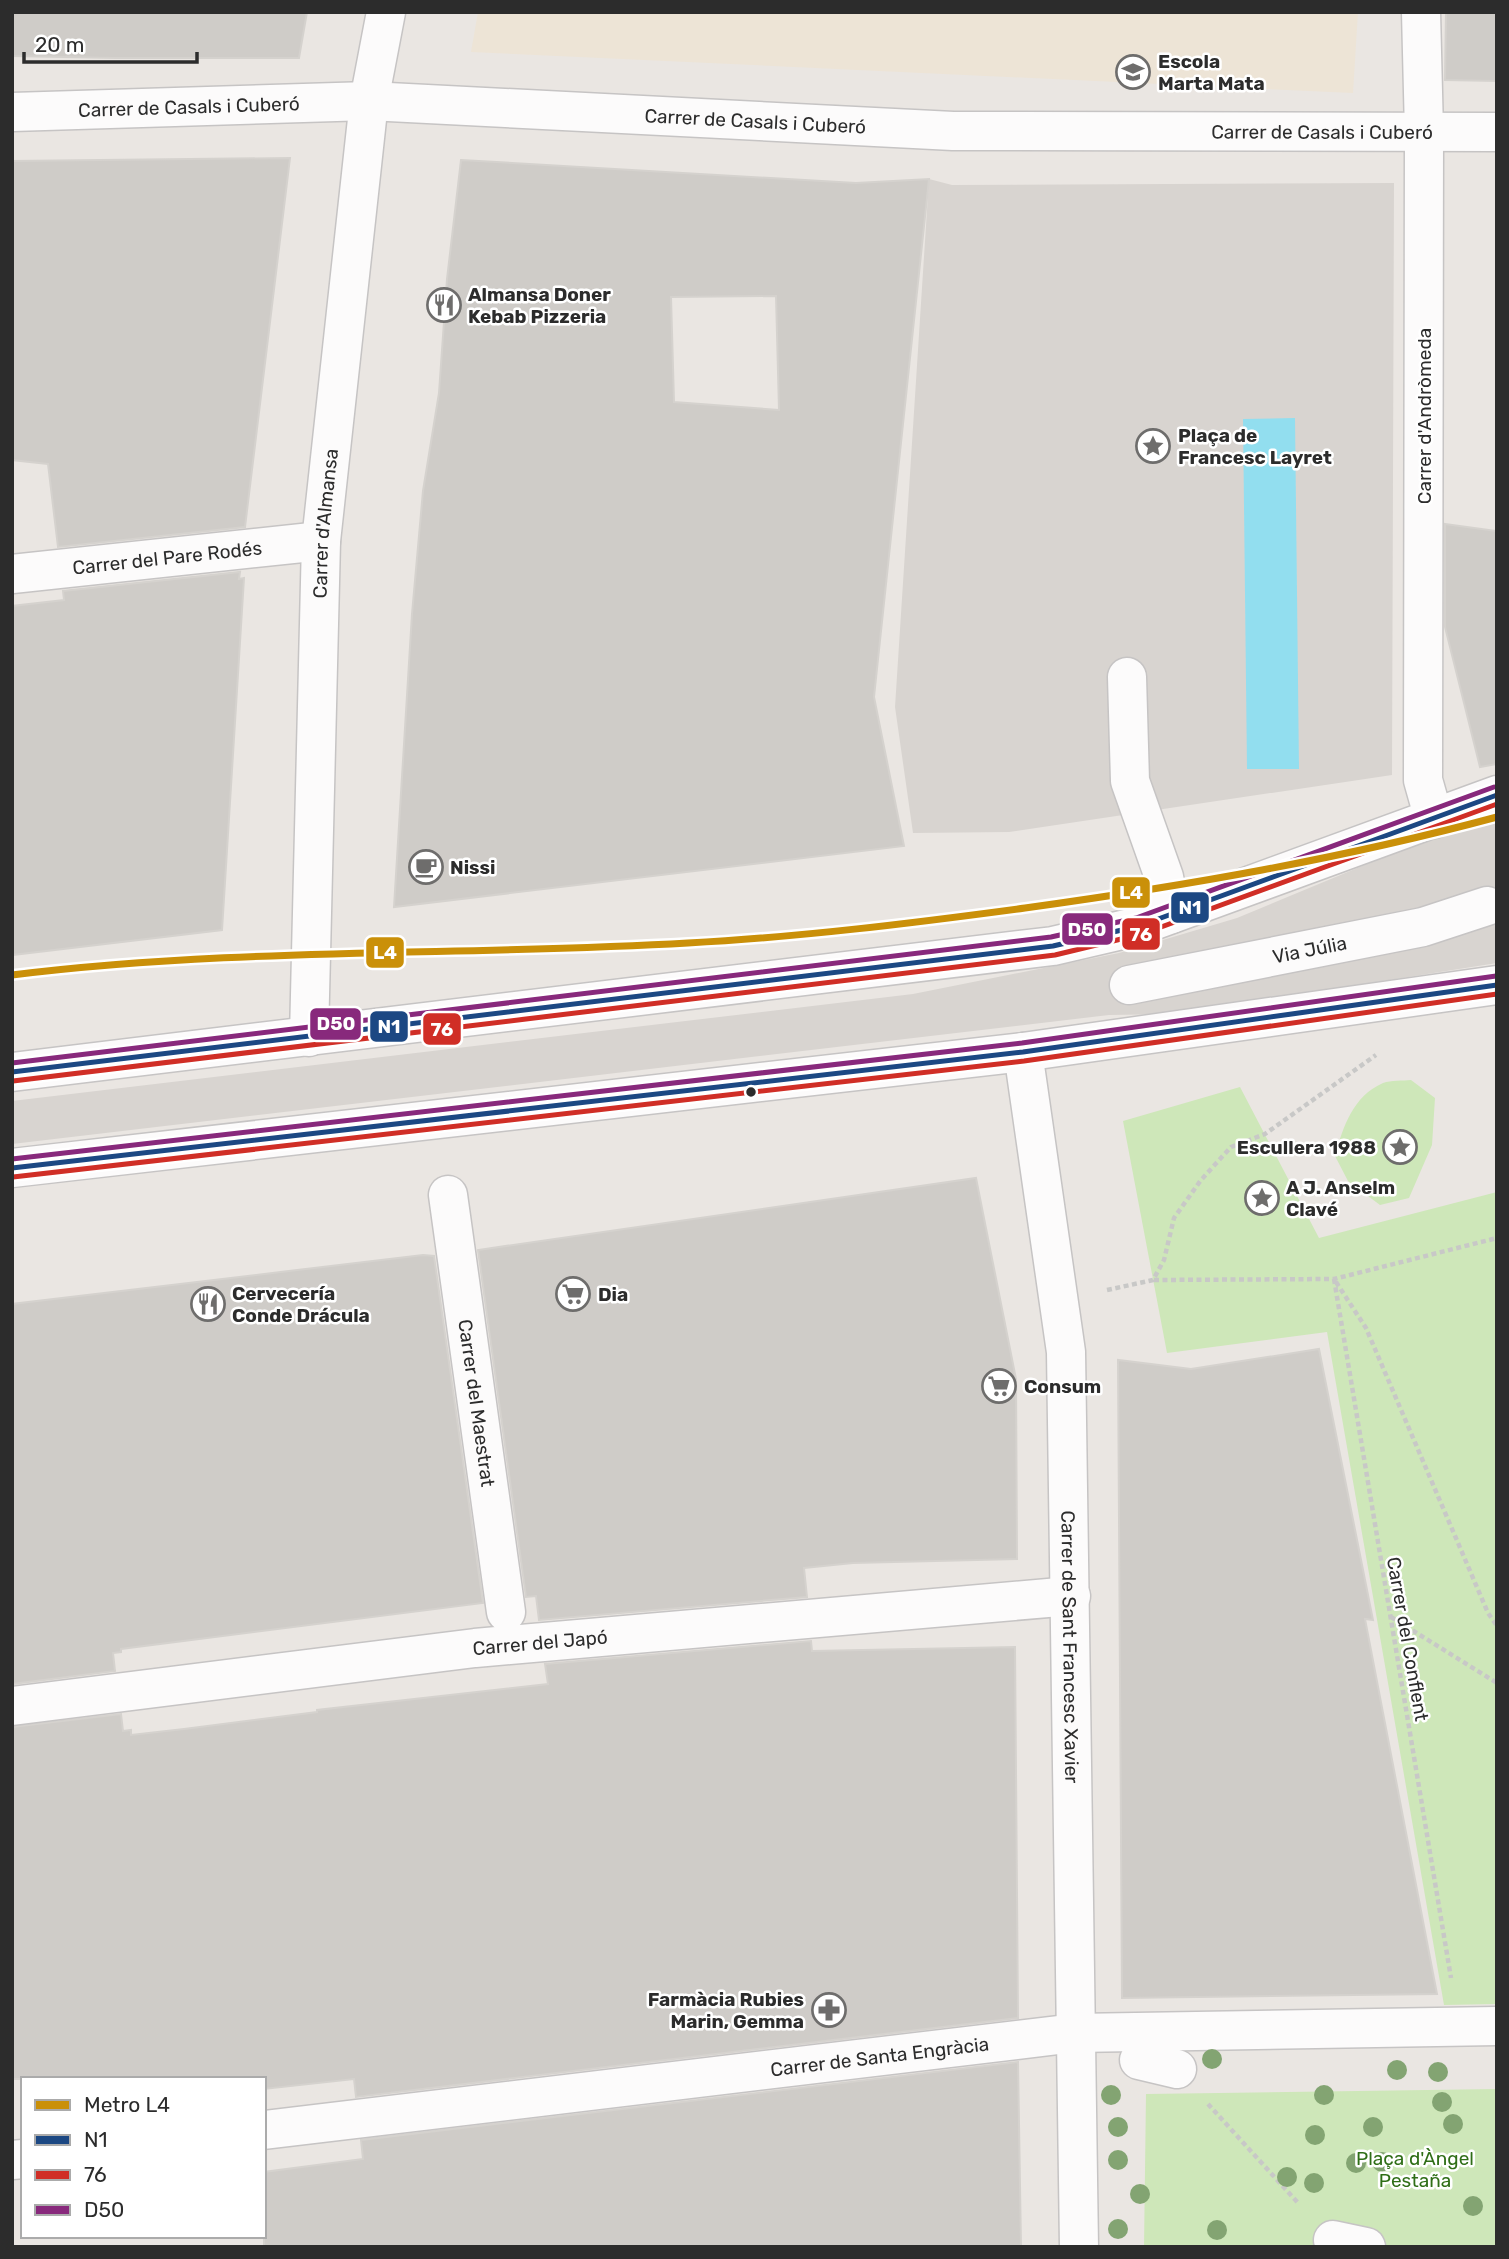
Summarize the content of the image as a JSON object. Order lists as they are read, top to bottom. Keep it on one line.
{"streets":{"street":["Carrer de Casals i Cuberó","Carrer d'Andròmeda","Carrer d'Almansa","Carrer del Pare Rodés","Via Júlia","Carrer del Maestrat","Carrer del Japó","Carrer de Sant Francesc Xavier","Carrer de Santa Engràcia"],"path":["Carrer del Conflent"]},"crossings":[["Carrer de Casals i Cuberó","Carrer d'Andròmeda"],["Carrer de Casals i Cuberó","Carrer d'Almansa"],["Carrer d'Almansa","Carrer del Pare Rodés"],["Carrer del Japó","Carrer de Sant Francesc Xavier"],["Carrer de Sant Francesc Xavier","Carrer de Santa Engràcia"]],"parks":["Plaça d'Àngel Pestaña"],"places":{"school or university":["Escola Marta Mata"],"restaurant":["Almansa Doner Kebab Pizzeria","Cervecería Conde Drácula"],"place":["Plaça de Francesc Layret","Escullera 1988","A J. Anselm Clavé"],"cafe":["Nissi"],"supermarket":["Dia","Consum"],"pharmacy":["Farmàcia Rubies Marin, Gemma"]},"lines":["transit line D50","transit line N1","transit line 76","metro line L4"],"legend":["Metro L4","N1","76","D50"],"scale_bar":"20 m"}
